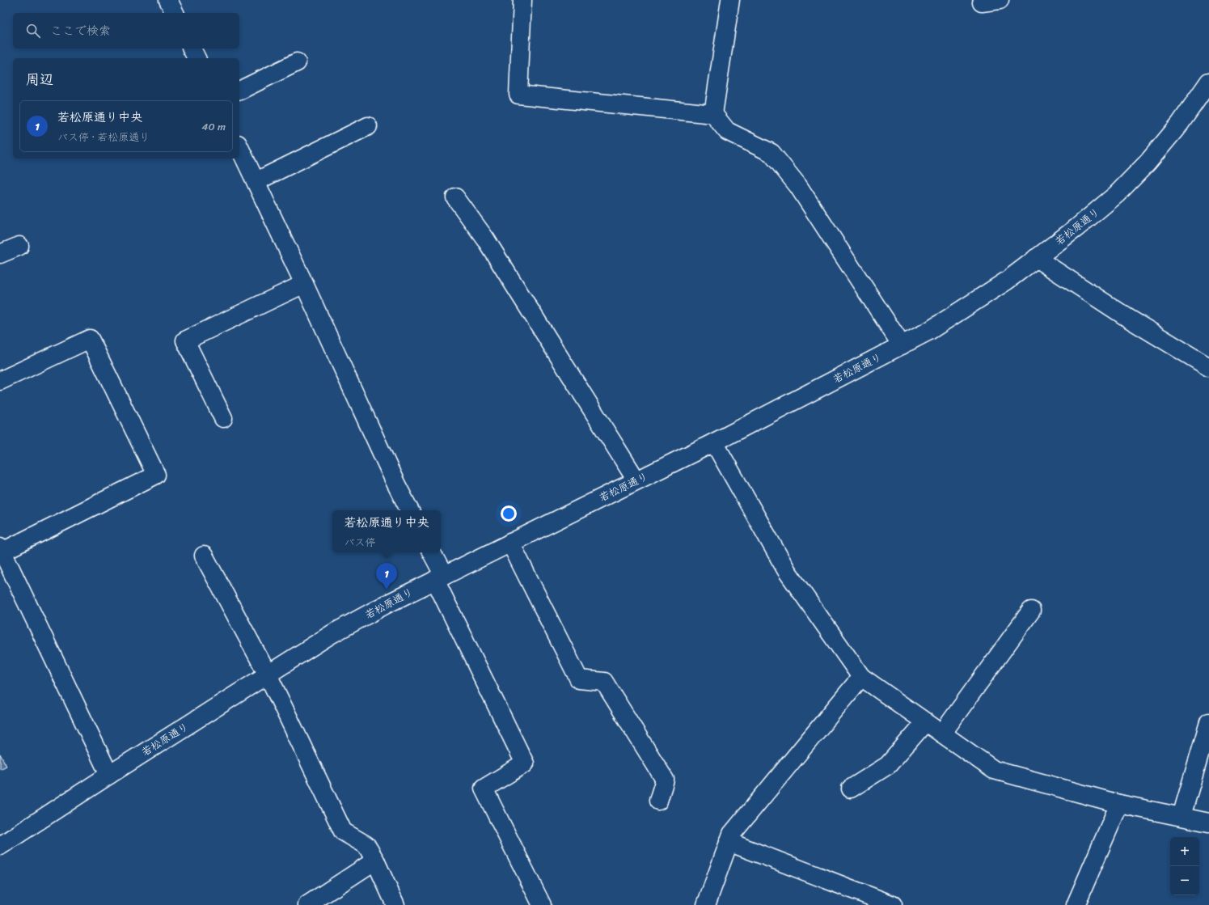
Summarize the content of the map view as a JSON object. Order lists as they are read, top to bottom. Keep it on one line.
{"streets":{"street":["若松原通り"]},"page":{"search":"ここで検索","heading":"周辺","list":[{"mark":"1","name":"若松原通り中央","note":"バス停 · 若松原通り","value":"40 m"}],"popup":["若松原通り中央","バス停"],"pins":"1","map_buttons":["+","−"]}}
